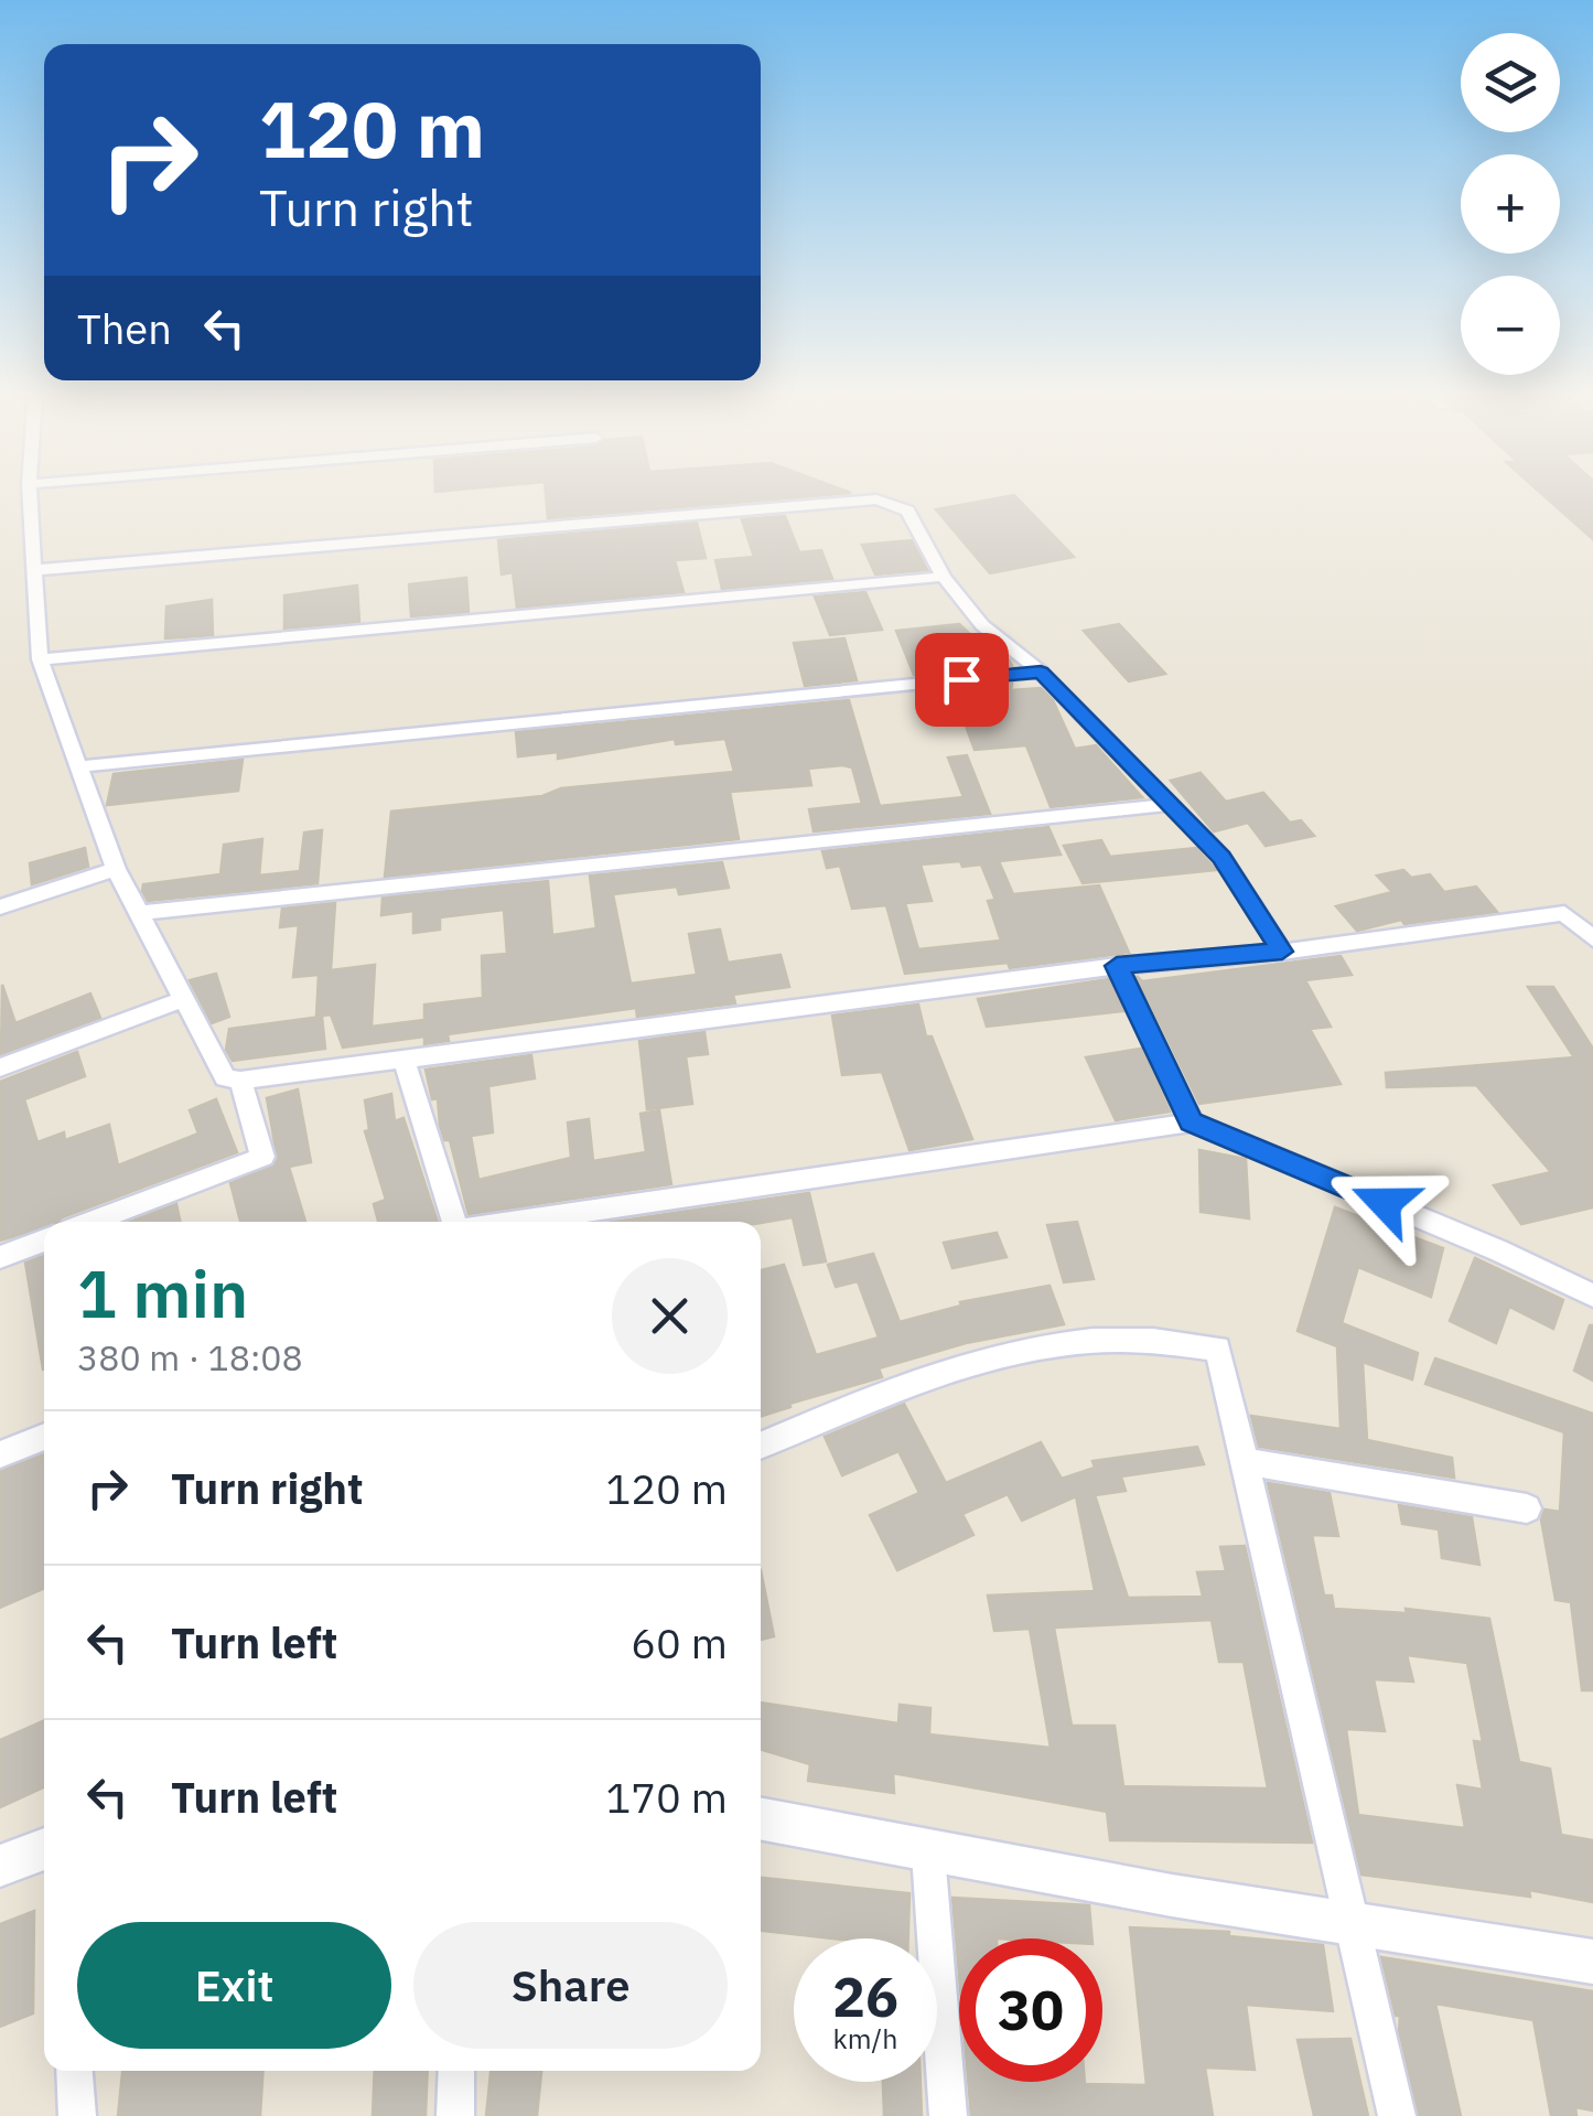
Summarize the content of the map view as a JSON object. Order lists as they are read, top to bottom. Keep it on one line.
{"page":{"map_buttons":["+","−"],"turn":["120 m","Turn right"],"then":"Then","heading":["1 min","380 m · 18:08"],"list":[{"name":"Turn right","value":"120 m"},{"name":"Turn left","value":"60 m"},{"name":"Turn left","value":"170 m"}],"buttons":["Exit","Share"],"speed":"26 km/h","limit":"30"}}
